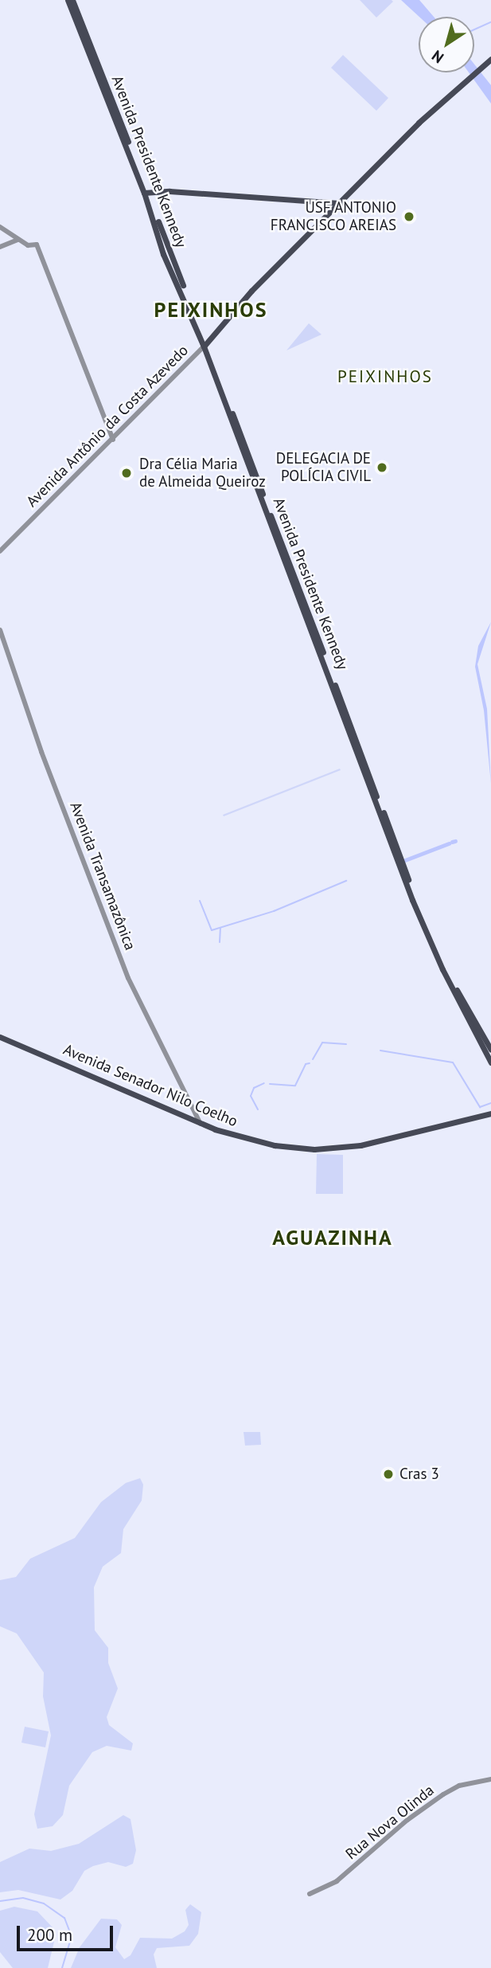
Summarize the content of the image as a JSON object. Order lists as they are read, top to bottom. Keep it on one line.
{"streets":{"main road":["Avenida Presidente Kennedy","Avenida Antônio da Costa Azevedo","Avenida Senador Nilo Coelho"],"street":["Avenida Transamazônica","Rua Nova Olinda"]},"crossings":[["Avenida Presidente Kennedy","Avenida Antônio da Costa Azevedo"],["Avenida Transamazônica","Avenida Senador Nilo Coelho"]],"districts":["PEIXINHOS","PEIXINHOS","AGUAZINHA"],"places":["USF ANTONIO FRANCISCO AREIAS","DELEGACIA DE POLÍCIA CIVIL","Dra Célia Maria de Almeida Queiroz","Cras 3"],"scale_bar":"200 m","north":"bottom left"}
